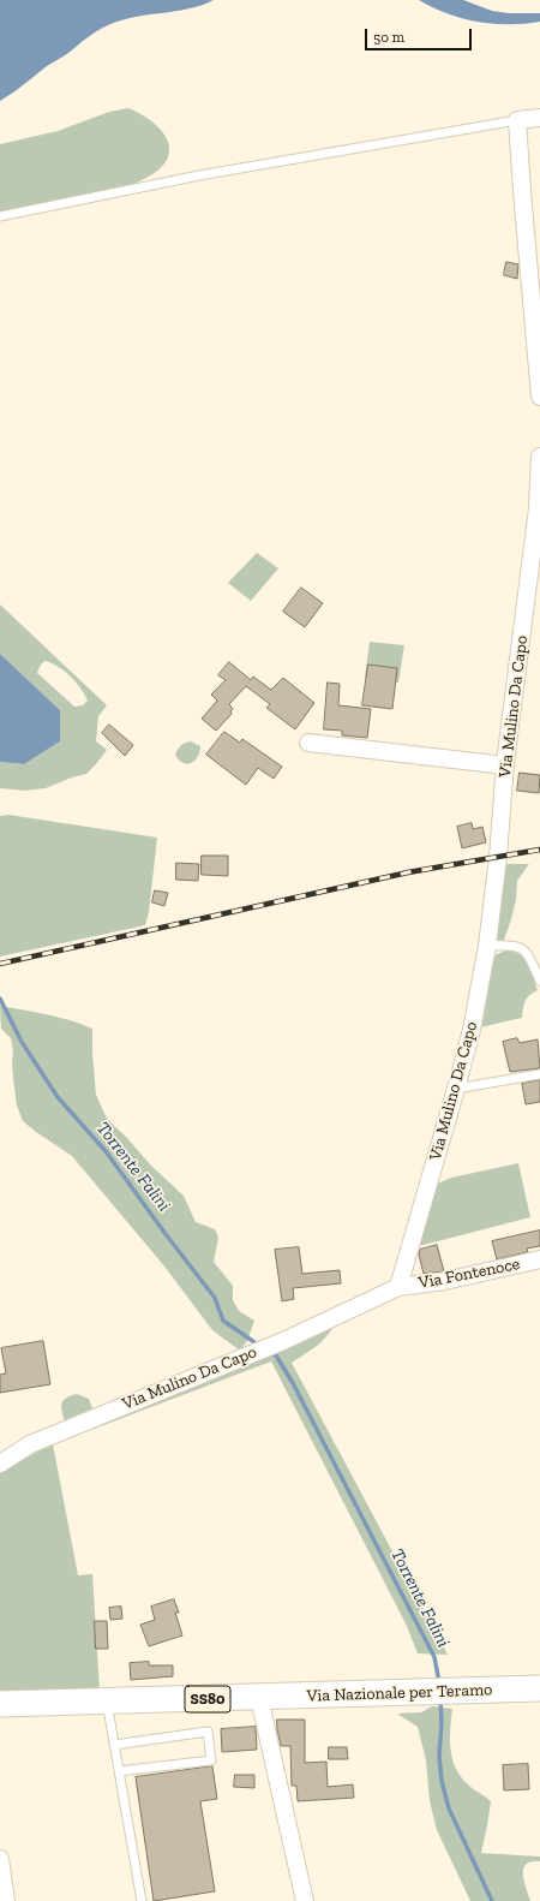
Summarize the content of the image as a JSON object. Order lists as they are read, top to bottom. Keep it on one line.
{"streets":{"main road":["Via Nazionale per Teramo","SS80"],"street":["Via Mulino Da Capo","Via Fontenoce"]},"crossings":[["Via Mulino Da Capo","Via Fontenoce"]],"water":["Torrente Falini"],"scale_bar":"50 m"}
